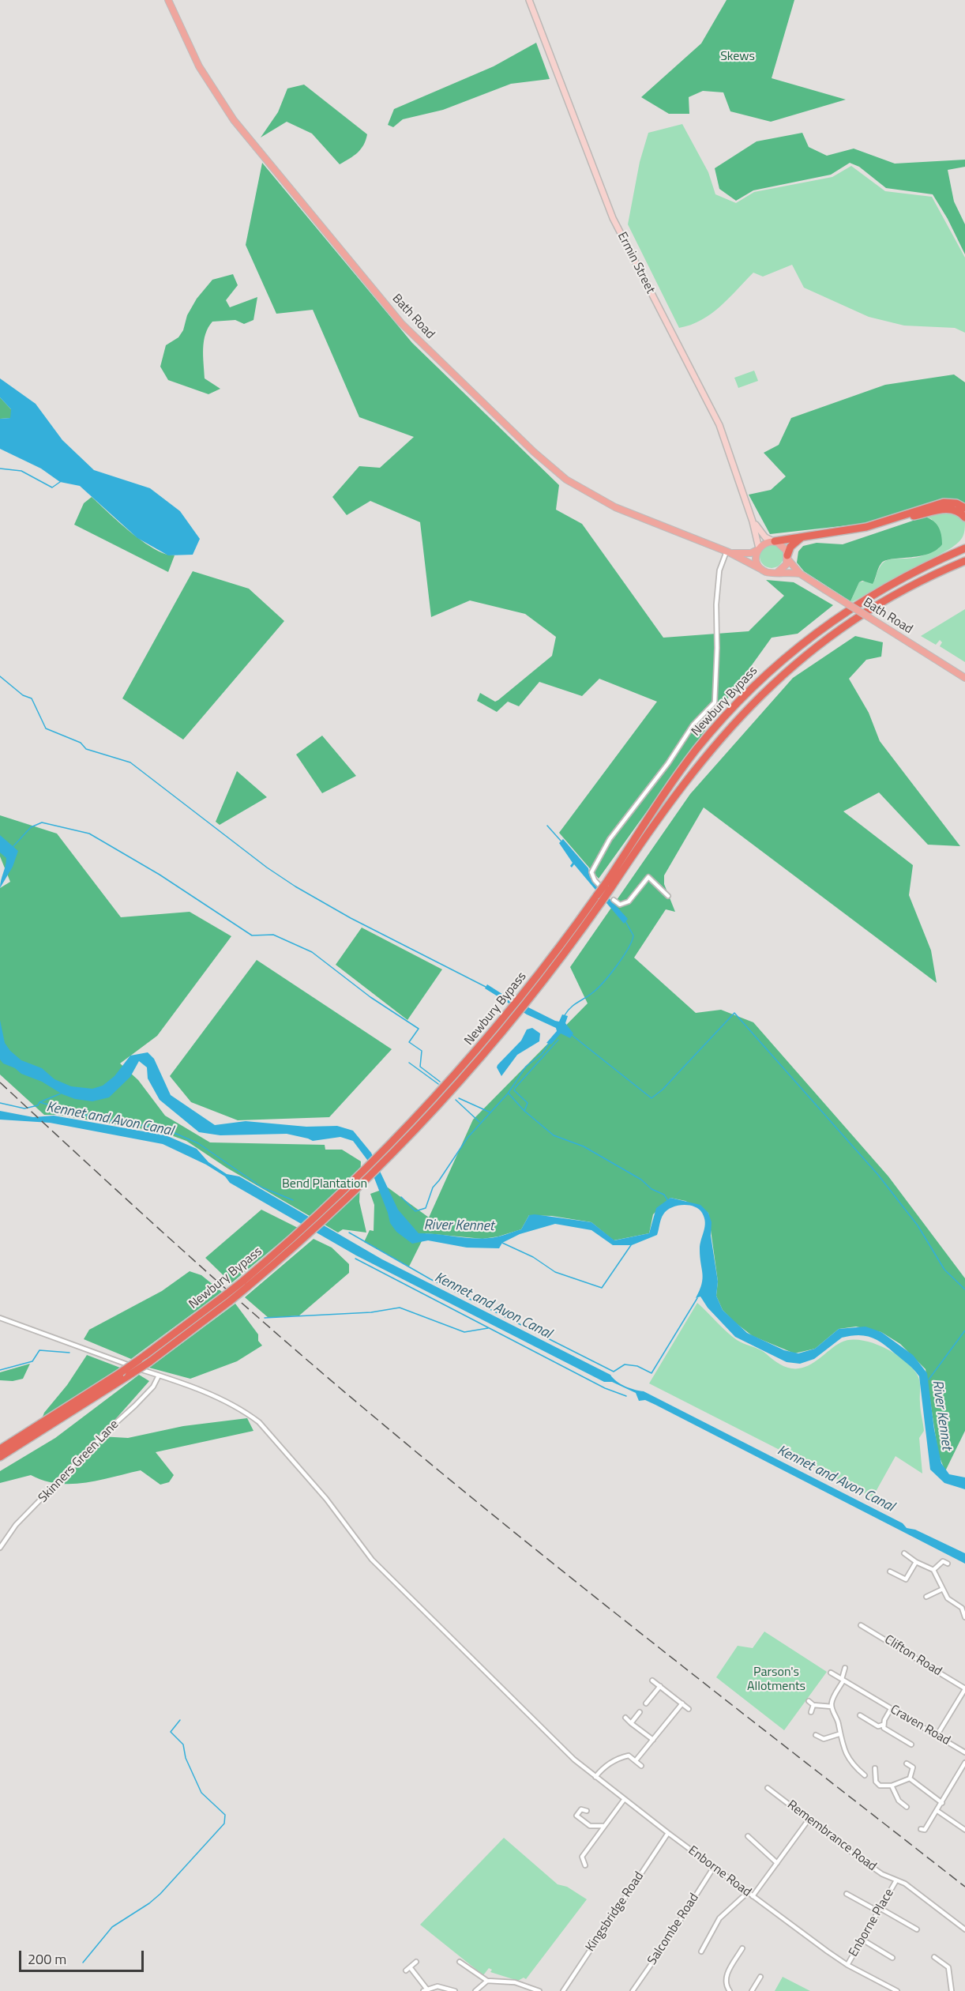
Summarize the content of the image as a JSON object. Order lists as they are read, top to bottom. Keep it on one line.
{"streets":{"highway":["Newbury Bypass"],"main road":["Ermin Street","Bath Road"],"street":["Skinners Green Lane","Clifton Road","Craven Road","Remembrance Road","Enborne Road","Kingsbridge Road","Enborne Place","Salcombe Road"]},"crossings":[["Ermin Street","Bath Road"],["Skinners Green Lane","Enborne Road"],["Remembrance Road","Enborne Place"],["Enborne Road","Kingsbridge Road"],["Enborne Road","Enborne Place"],["Enborne Road","Salcombe Road"]],"water":["Kennet and Avon Canal","River Kennet"],"parks":["Skews","Bend Plantation","Parson's Allotments"],"scale_bar":"200 m"}
